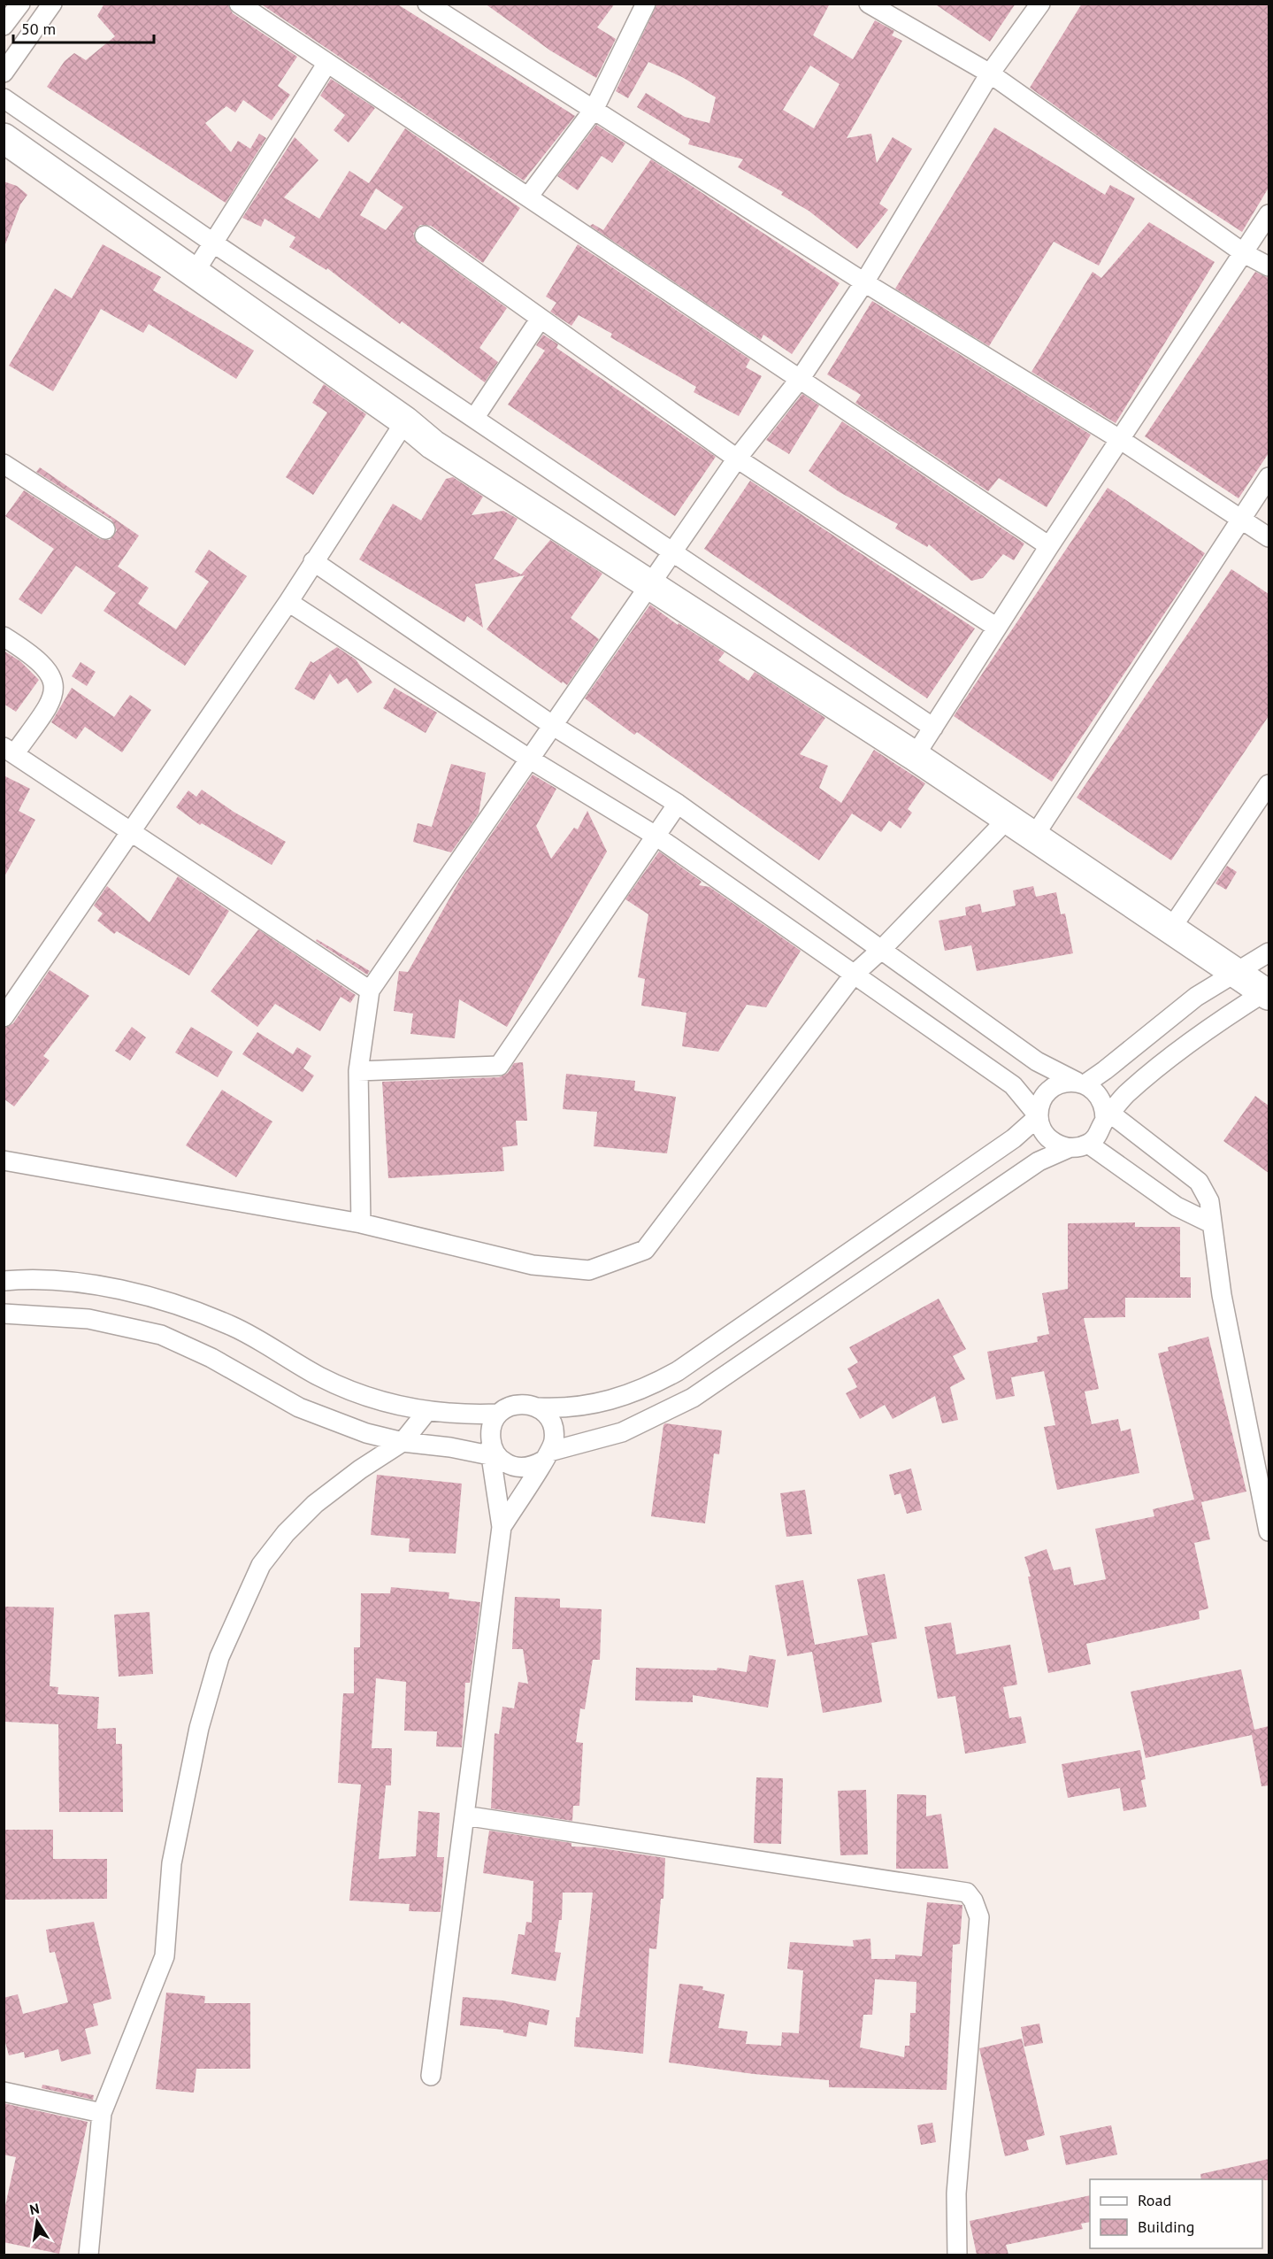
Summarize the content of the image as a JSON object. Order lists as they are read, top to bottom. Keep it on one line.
{"legend":["Road","Building"],"scale_bar":"50 m","north":"top"}
